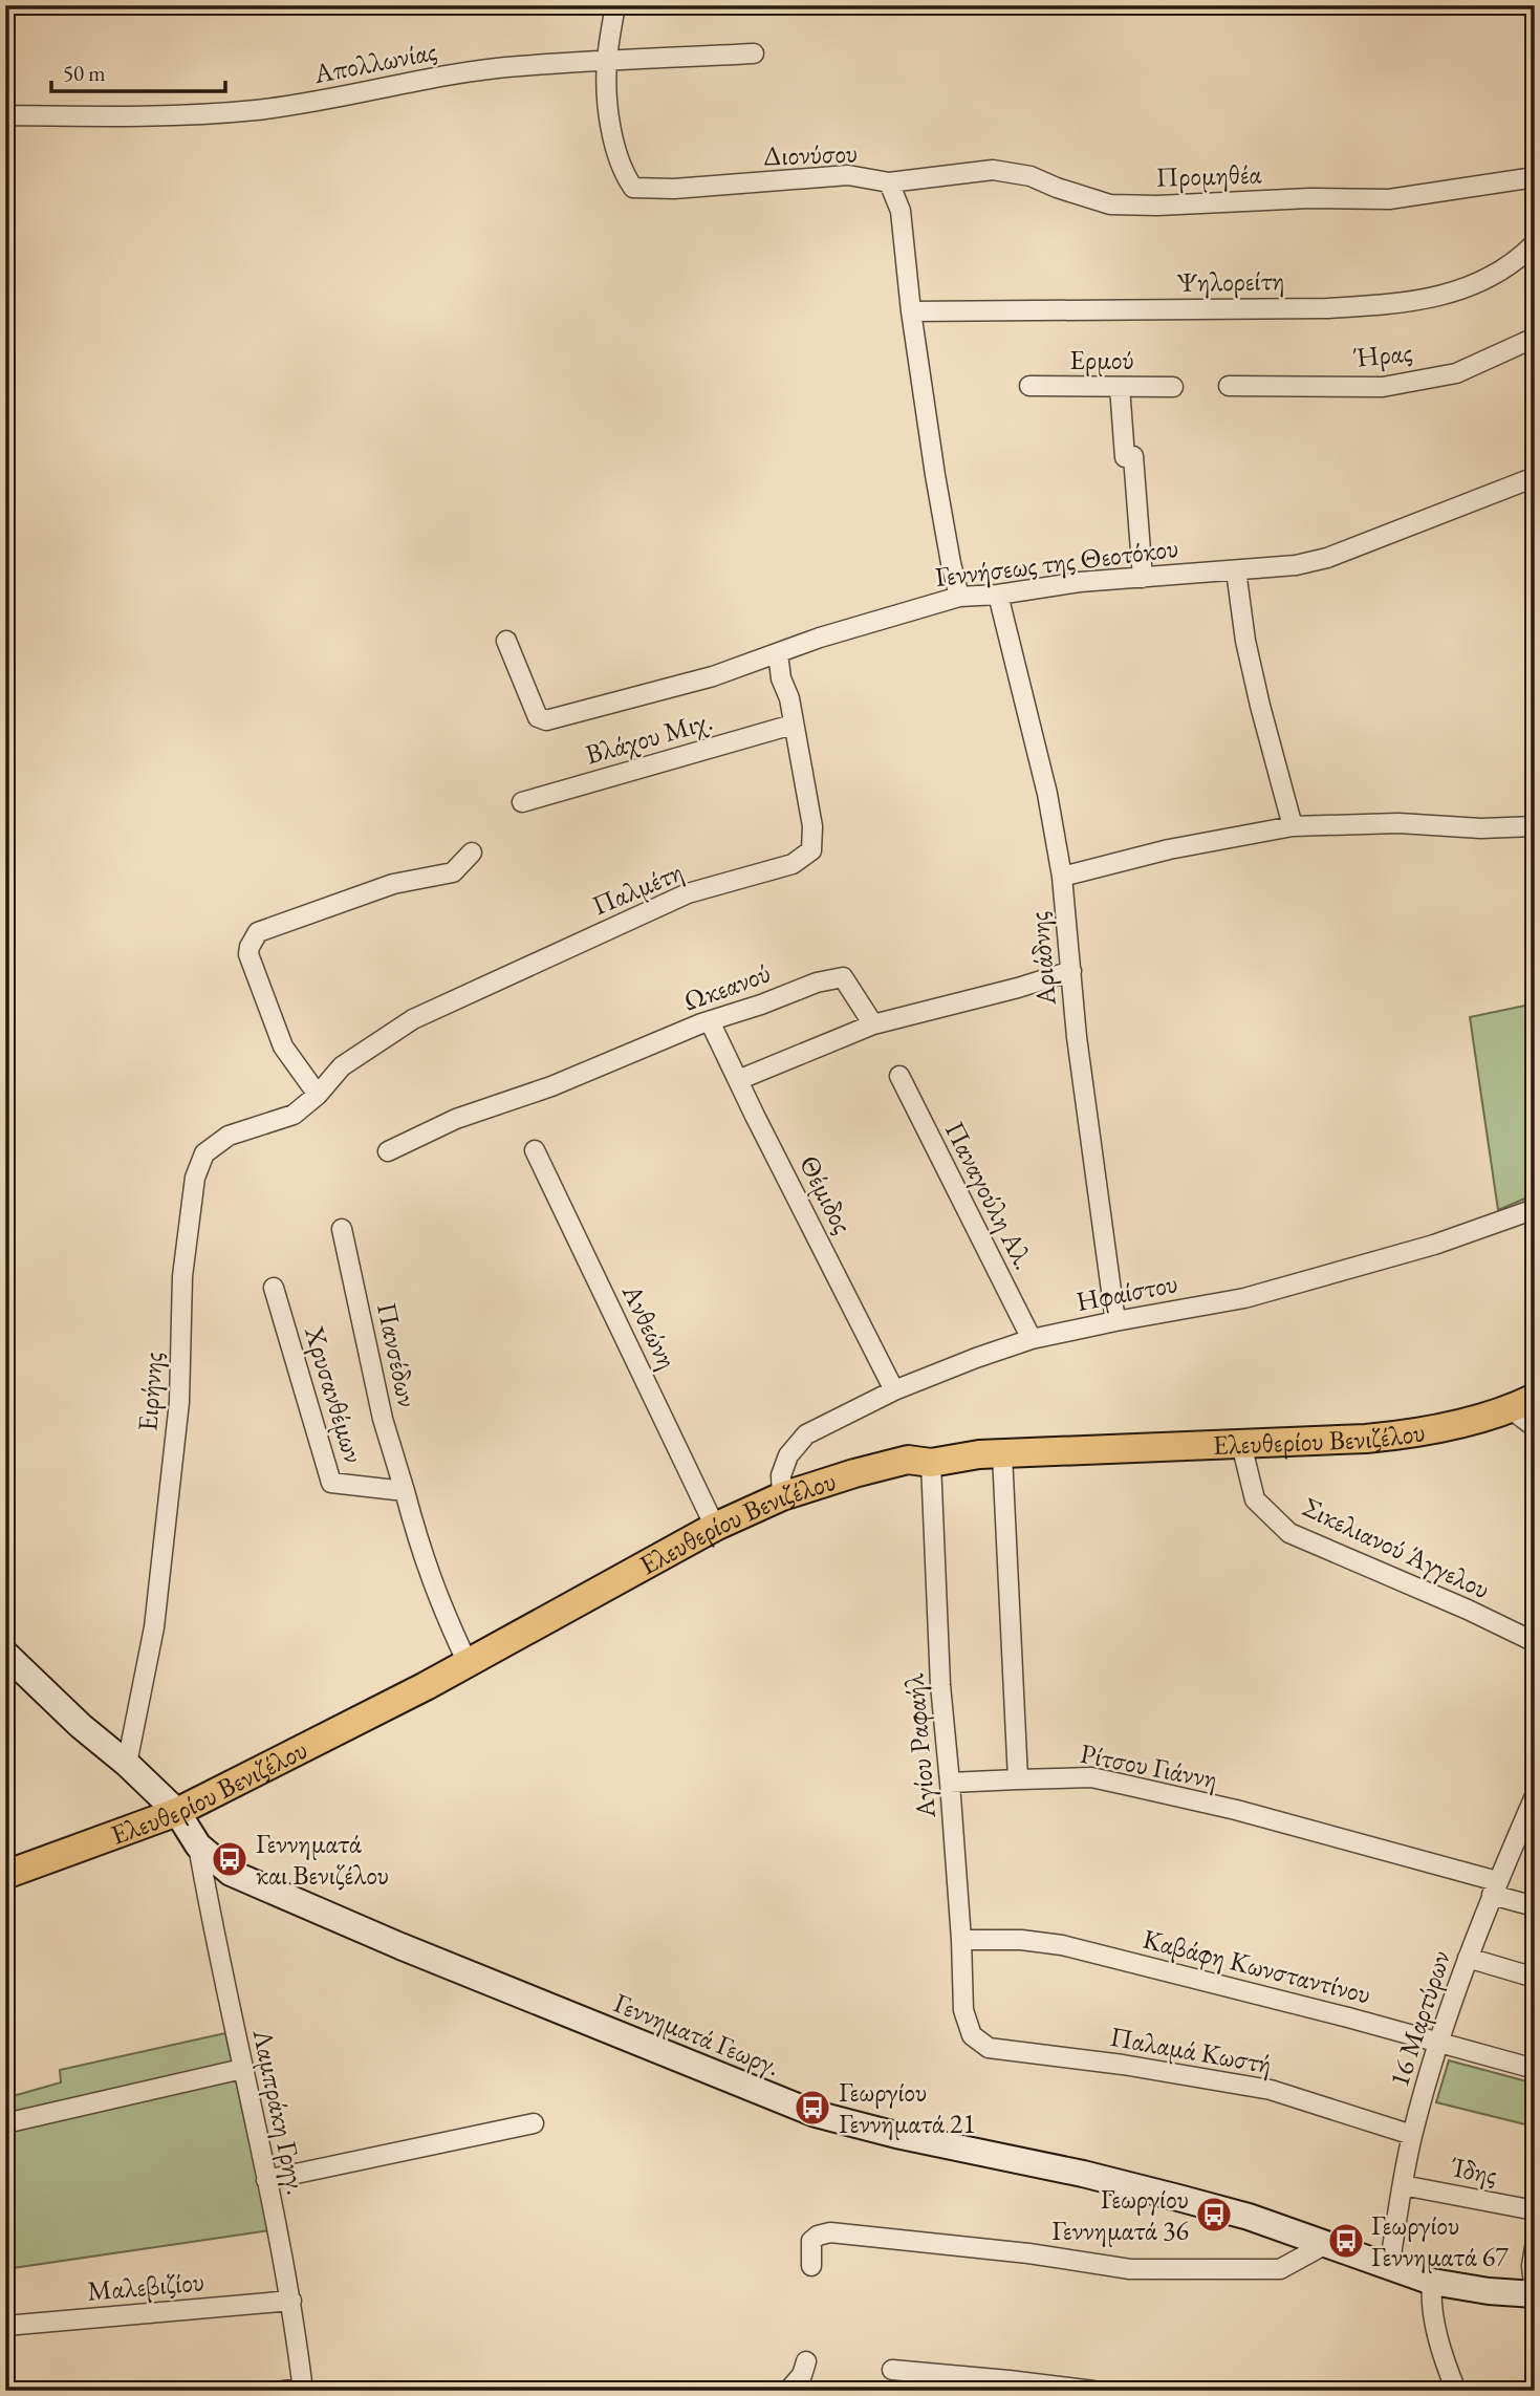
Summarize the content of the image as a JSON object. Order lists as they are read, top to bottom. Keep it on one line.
{"streets":{"main road":["Ελευθερίου Βενιζέλου"],"street":["Απολλωνίας","Διονύσου","Προμηθέα","Ψηλορείτη","Ήρας","Ερμού","Γεννήσεως της Θεοτόκου","Βλάχου Μιχ.","Παλμέτη","Αριάδνης","Ωκεανού","Θέμιδος","Παναγούλη Αλ.","Ηφαίστου","Ανθεώνη","Πανσέδων","Ειρήνης","Χρυσανθέμων","Σικελιανού Άγγελου","Αγίου Ραφαήλ","Ρίτσου Γιάννη","Καβάφη Κωνσταντίνου","16 Μαρτύρων","Γεννηματά Γεωργ.","Παλαμά Κωστή","Λαμπράκη Γρηγ.","Ίδης","Μαλεβιζίου"]},"crossings":[["Απολλωνίας","Διονύσου"],["Διονύσου","Προμηθέα"],["Διονύσου","Ψηλορείτη"],["Διονύσου","Γεννήσεως της Θεοτόκου"],["Γεννήσεως της Θεοτόκου","Παλμέτη"],["Γεννήσεως της Θεοτόκου","Αριάδνης"],["Βλάχου Μιχ.","Παλμέτη"],["Παλμέτη","Ειρήνης"],["Αριάδνης","Ηφαίστου"],["Ωκεανού","Θέμιδος"],["Θέμιδος","Ηφαίστου"],["Παναγούλη Αλ.","Ηφαίστου"],["Ηφαίστου","Ελευθερίου Βενιζέλου"],["Ανθεώνη","Ελευθερίου Βενιζέλου"],["Πανσέδων","Χρυσανθέμων"],["Ειρήνης","Γεννηματά Γεωργ."],["Ελευθερίου Βενιζέλου","Σικελιανού Άγγελου"],["Ελευθερίου Βενιζέλου","Αγίου Ραφαήλ"],["Ελευθερίου Βενιζέλου","Γεννηματά Γεωργ."],["Αγίου Ραφαήλ","Ρίτσου Γιάννη"],["Αγίου Ραφαήλ","Καβάφη Κωνσταντίνου"],["Αγίου Ραφαήλ","Παλαμά Κωστή"],["Ρίτσου Γιάννη","16 Μαρτύρων"],["Καβάφη Κωνσταντίνου","16 Μαρτύρων"],["16 Μαρτύρων","Γεννηματά Γεωργ."],["16 Μαρτύρων","Παλαμά Κωστή"],["16 Μαρτύρων","Ίδης"],["Γεννηματά Γεωργ.","Λαμπράκη Γρηγ."],["Λαμπράκη Γρηγ.","Μαλεβιζίου"]],"places":{"bus stop":["Γεννηματά και Βενιζέλου","Γεωργίου Γεννηματά 21","Γεωργίου Γεννηματά 36","Γεωργίου Γεννηματά 67"]},"scale_bar":"50 m"}
